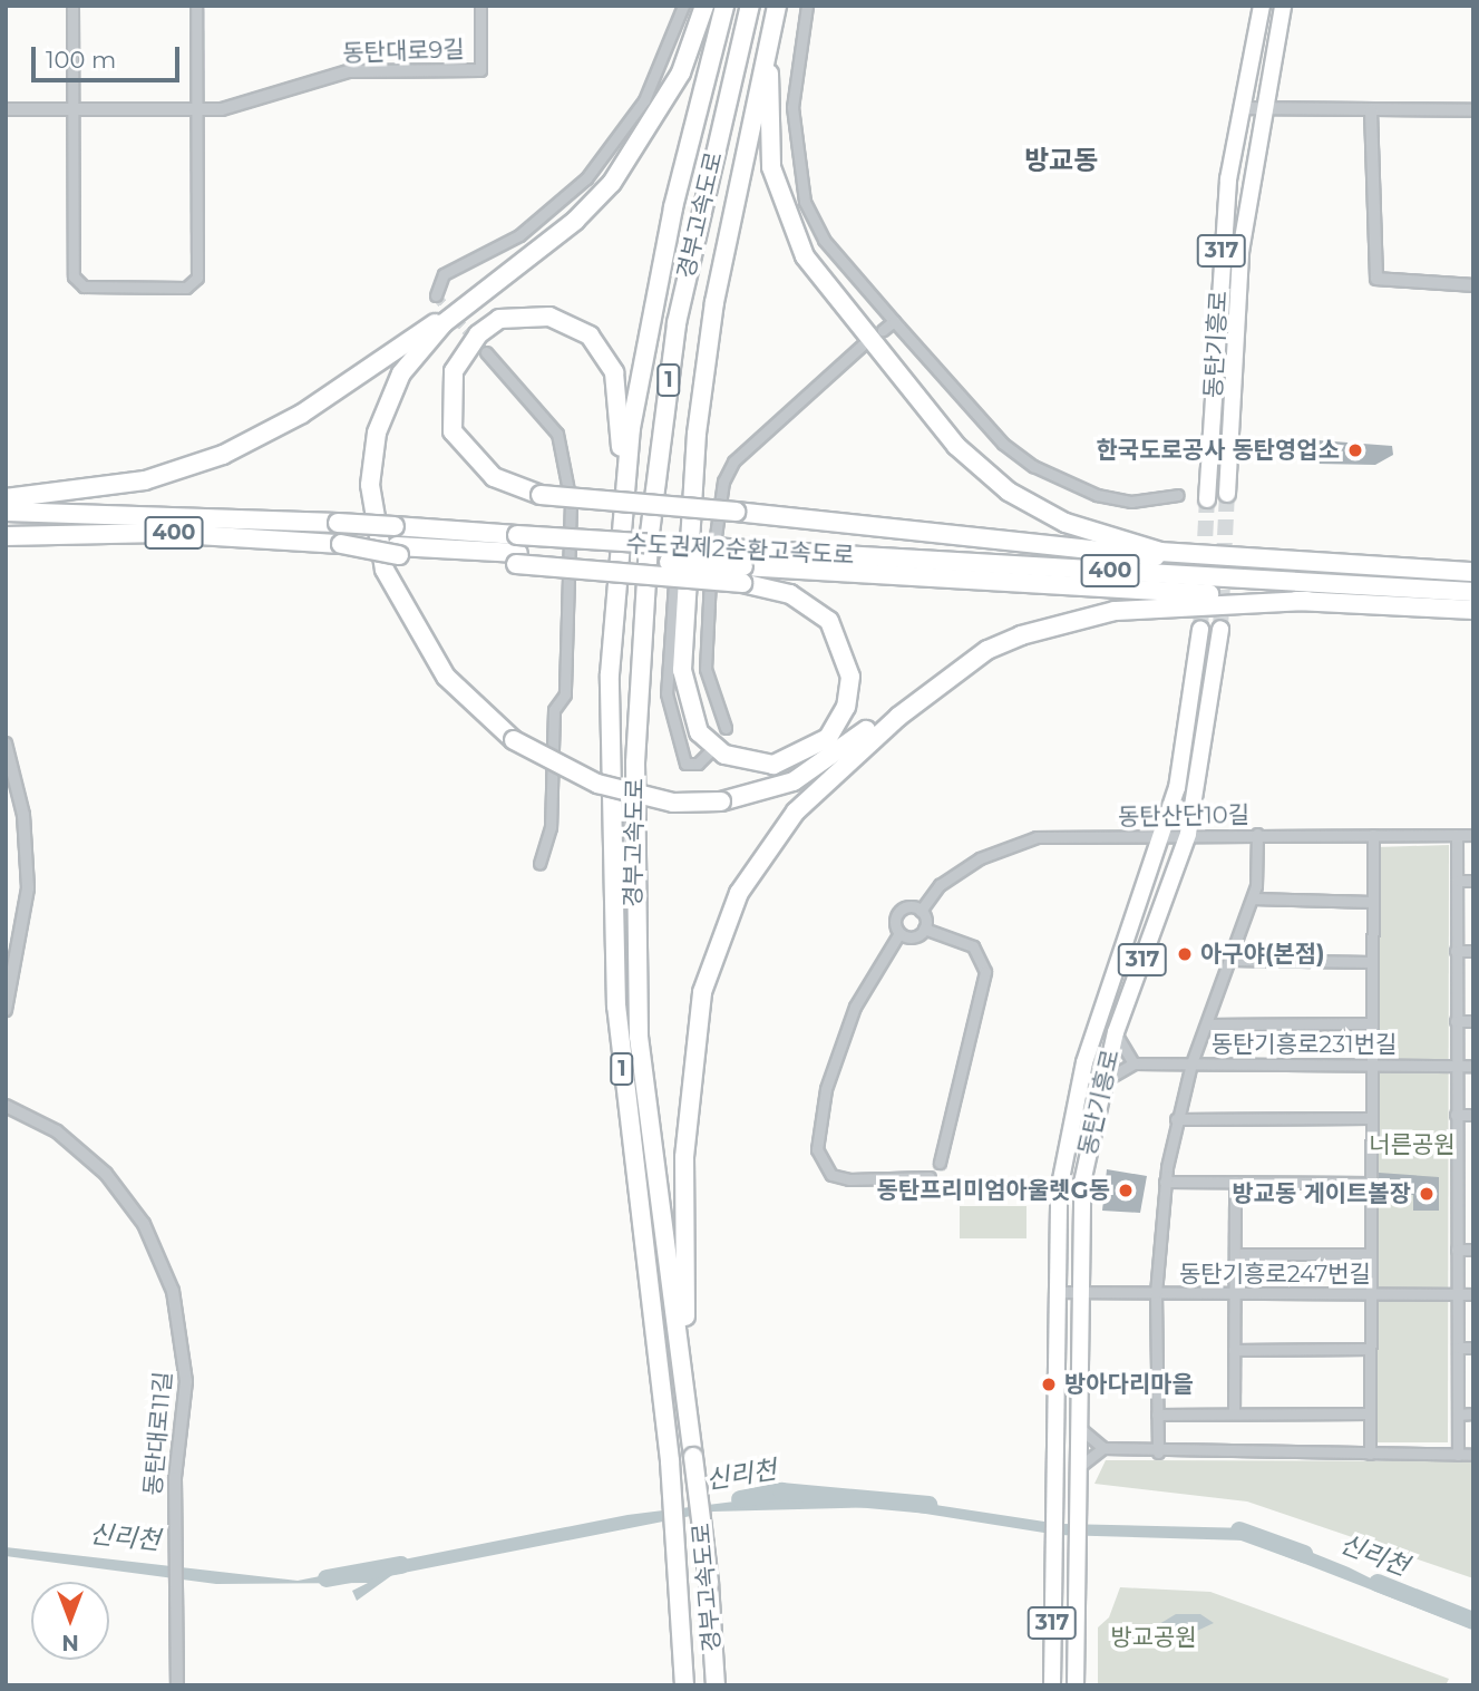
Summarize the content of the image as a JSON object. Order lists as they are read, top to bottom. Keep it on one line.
{"streets":{"highway":["경부고속도로","1","400","수도권제2순환고속도로"],"main road":["317","동탄기흥로"],"street":["동탄대로9길","동탄산단10길","동탄기흥로231번길","동탄기흥로247번길","동탄대로11길"]},"crossings":[["동탄기흥로","동탄산단10길"],["동탄기흥로","동탄기흥로247번길"],["400","수도권제2순환고속도로"]],"districts":["방교동"],"water":["신리천"],"parks":["너른공원","방교공원"],"places":["한국도로공사 동탄영업소","아구야(본점)","동탄프리미엄아울렛G동","방교동 게이트볼장","방아다리마을"],"scale_bar":"100 m","north":"bottom"}
